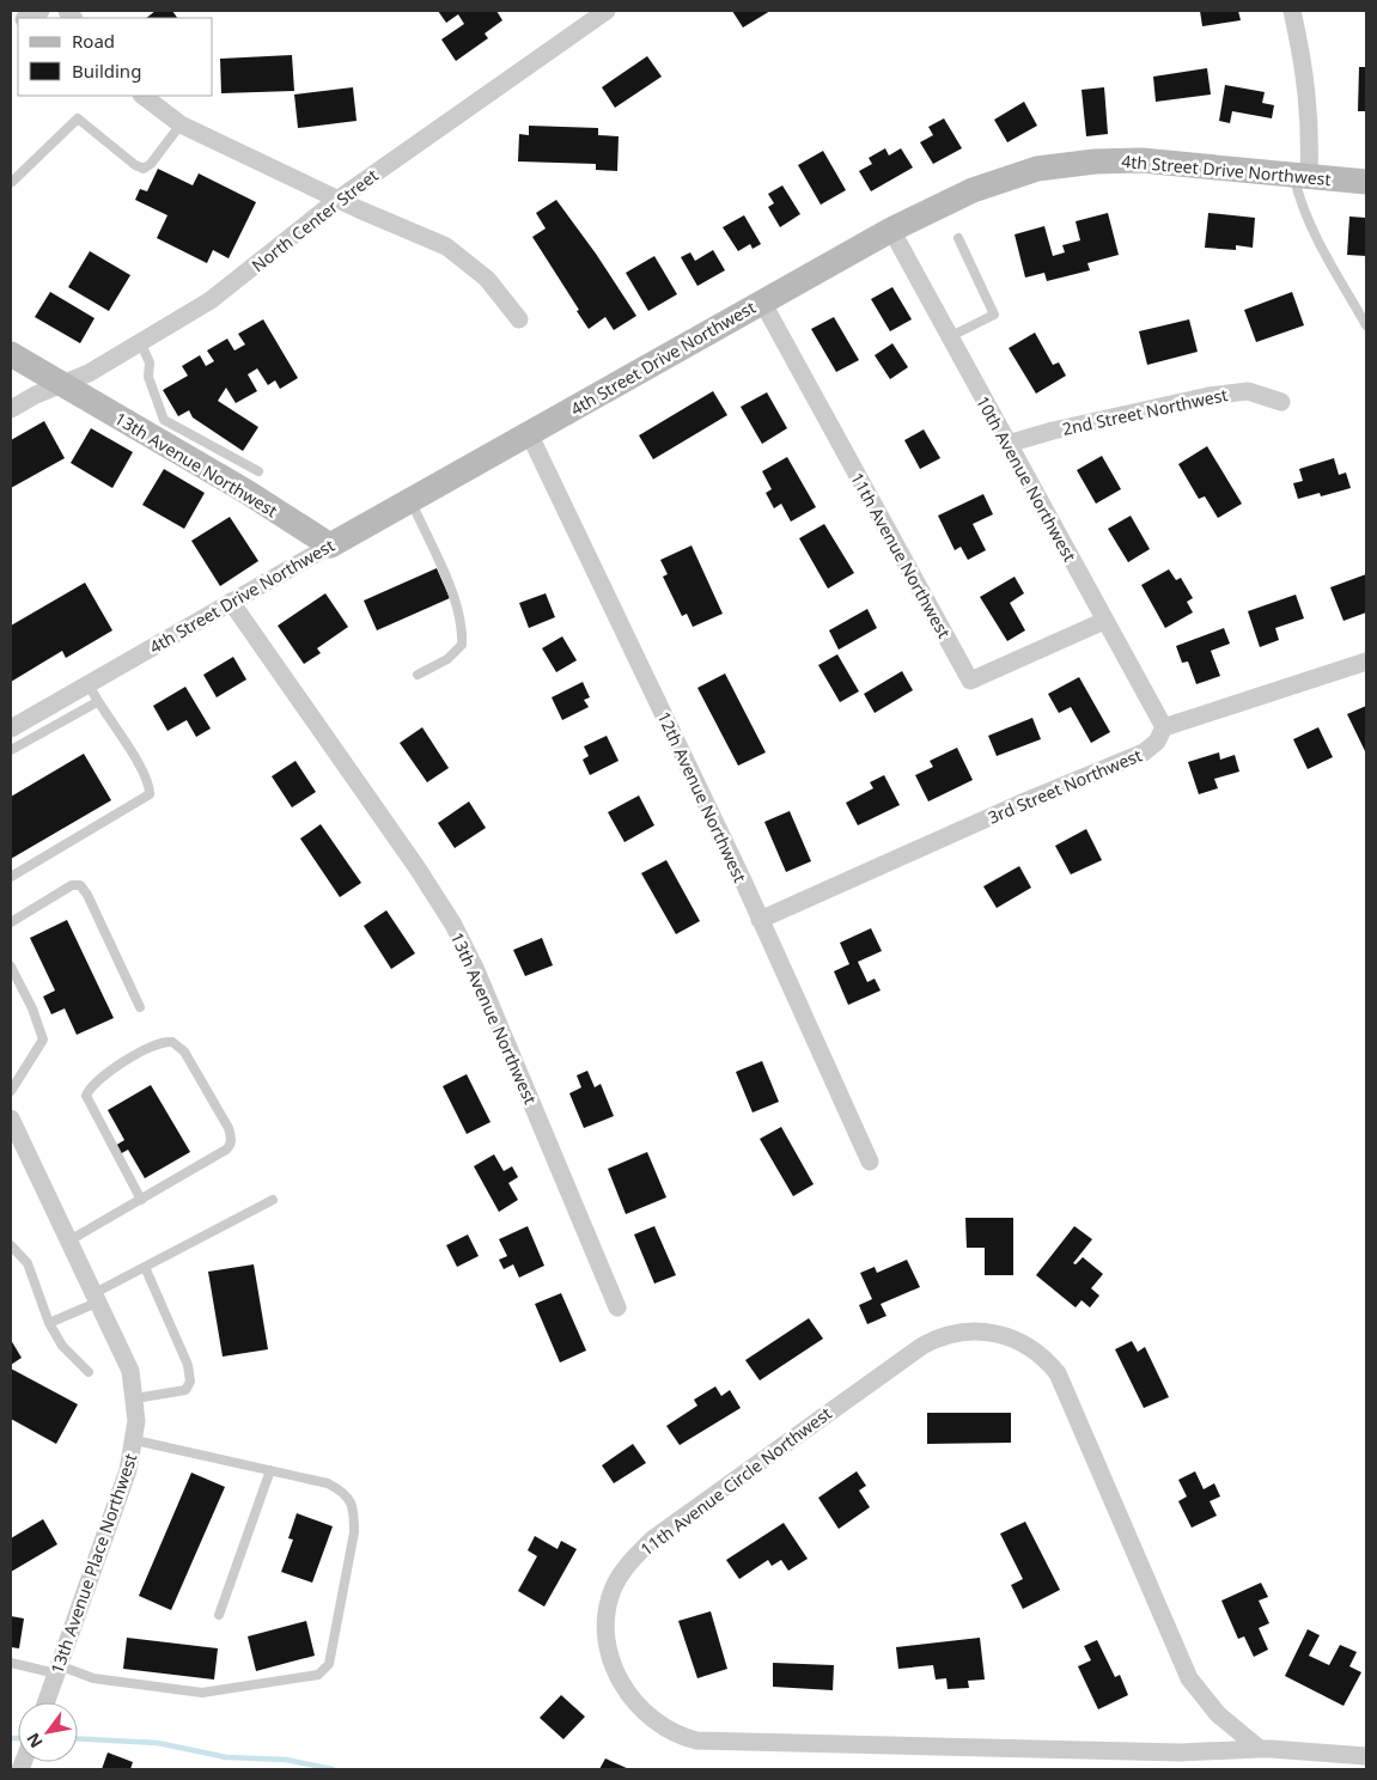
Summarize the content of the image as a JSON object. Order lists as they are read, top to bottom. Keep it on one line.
{"streets":{"main road":["4th Street Drive Northwest","13th Avenue Northwest"],"street":["North Center Street","2nd Street Northwest","10th Avenue Northwest","11th Avenue Northwest","3rd Street Northwest","12th Avenue Northwest","11th Avenue Circle Northwest","13th Avenue Place Northwest"]},"crossings":[["4th Street Drive Northwest","13th Avenue Northwest"],["4th Street Drive Northwest","10th Avenue Northwest"],["4th Street Drive Northwest","11th Avenue Northwest"],["4th Street Drive Northwest","12th Avenue Northwest"],["North Center Street","13th Avenue Northwest"],["2nd Street Northwest","10th Avenue Northwest"],["10th Avenue Northwest","11th Avenue Northwest"],["10th Avenue Northwest","3rd Street Northwest"],["3rd Street Northwest","12th Avenue Northwest"]],"legend":["Road","Building"],"north":"bottom left"}
